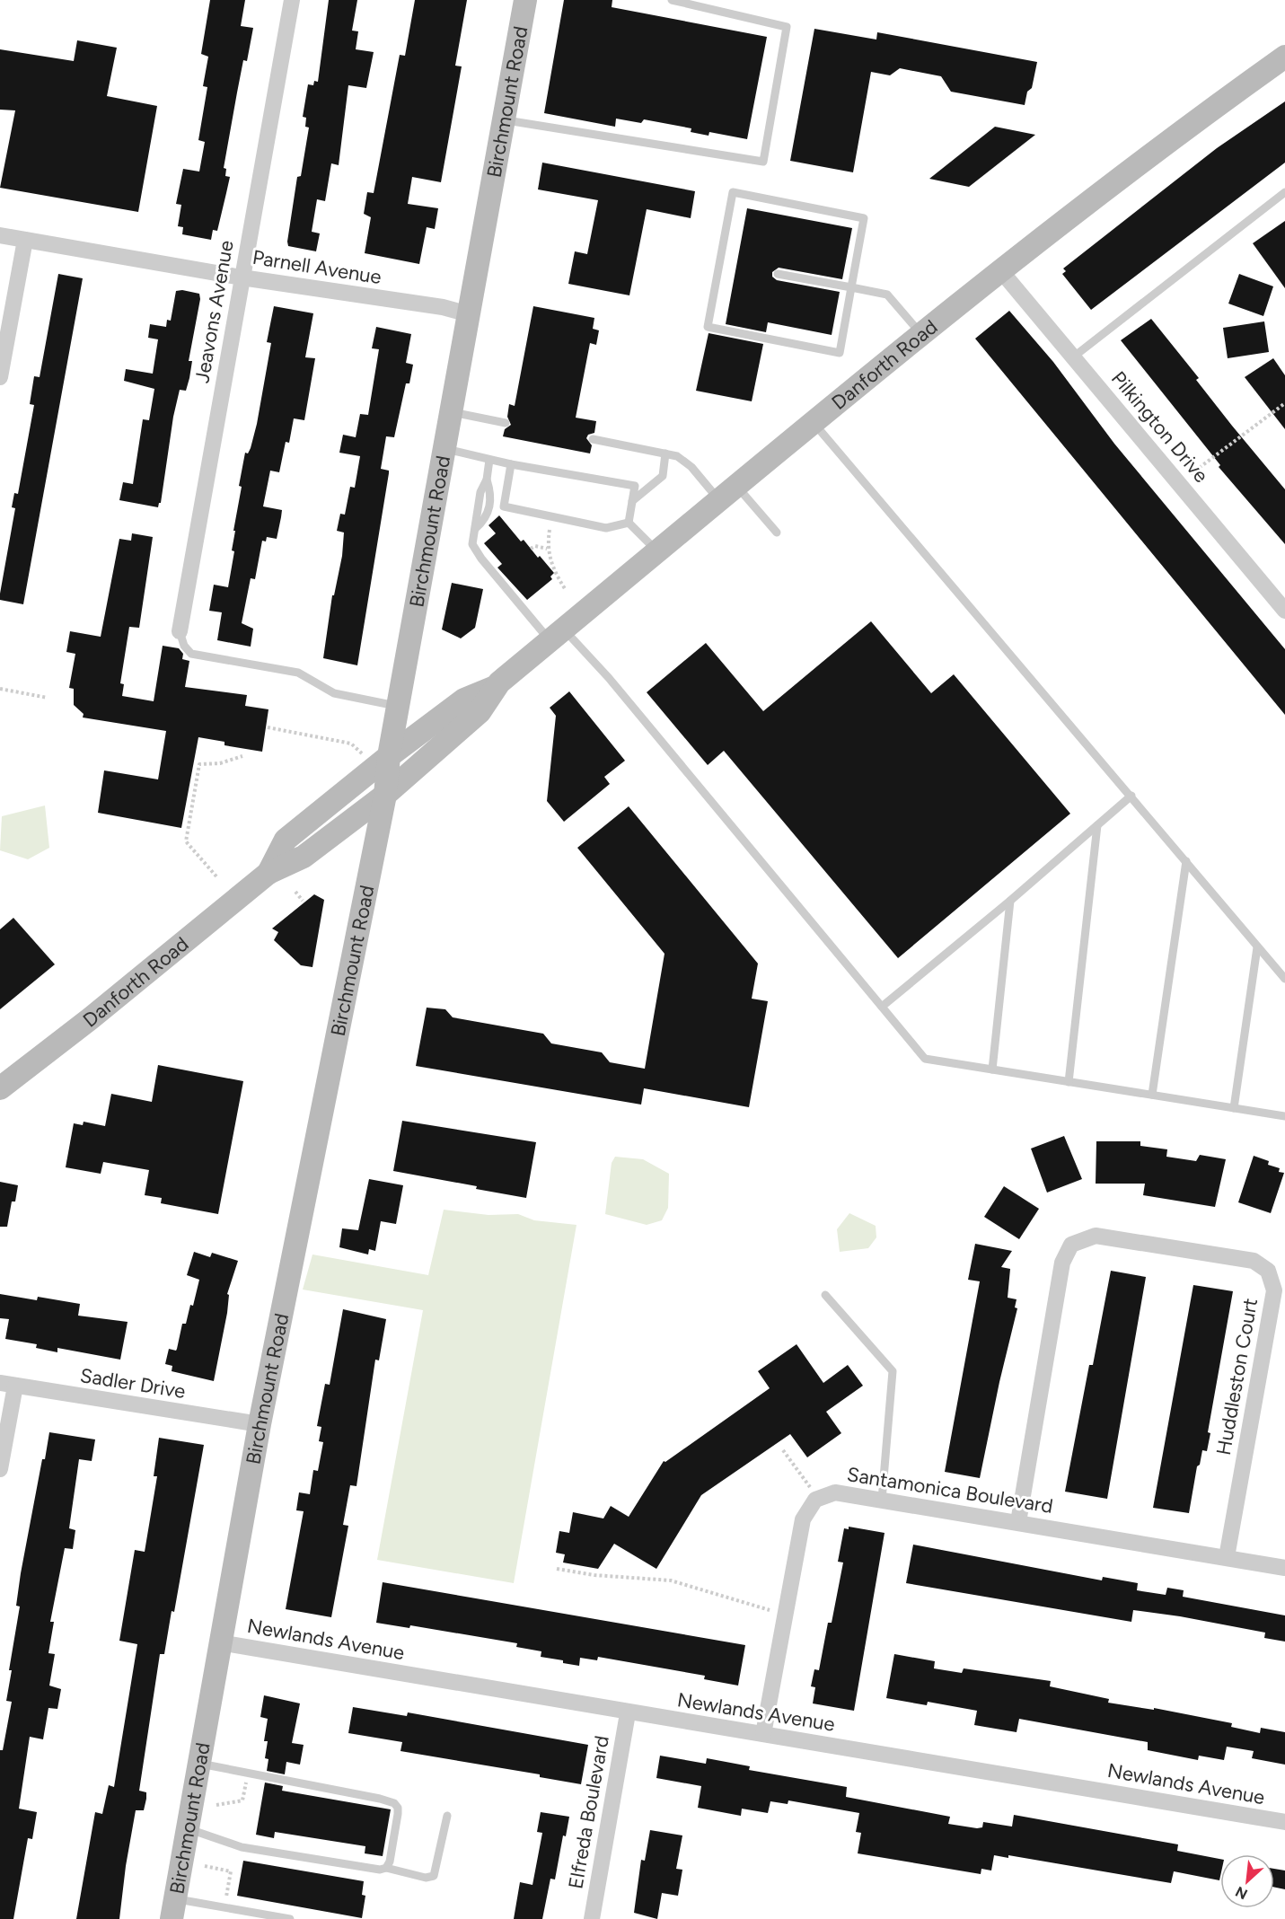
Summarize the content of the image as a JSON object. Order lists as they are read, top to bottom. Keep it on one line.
{"streets":{"main road":["Birchmount Road","Danforth Road"],"street":["Parnell Avenue","Jeavons Avenue","Pilkington Drive","Huddleston Court","Sadler Drive","Santamonica Boulevard","Newlands Avenue","Elfreda Boulevard"]},"crossings":[["Birchmount Road","Parnell Avenue"],["Birchmount Road","Danforth Road"],["Birchmount Road","Sadler Drive"],["Birchmount Road","Newlands Avenue"],["Parnell Avenue","Jeavons Avenue"],["Danforth Road","Pilkington Drive"],["Huddleston Court","Santamonica Boulevard"],["Santamonica Boulevard","Newlands Avenue"],["Newlands Avenue","Elfreda Boulevard"]],"north":"bottom left"}
